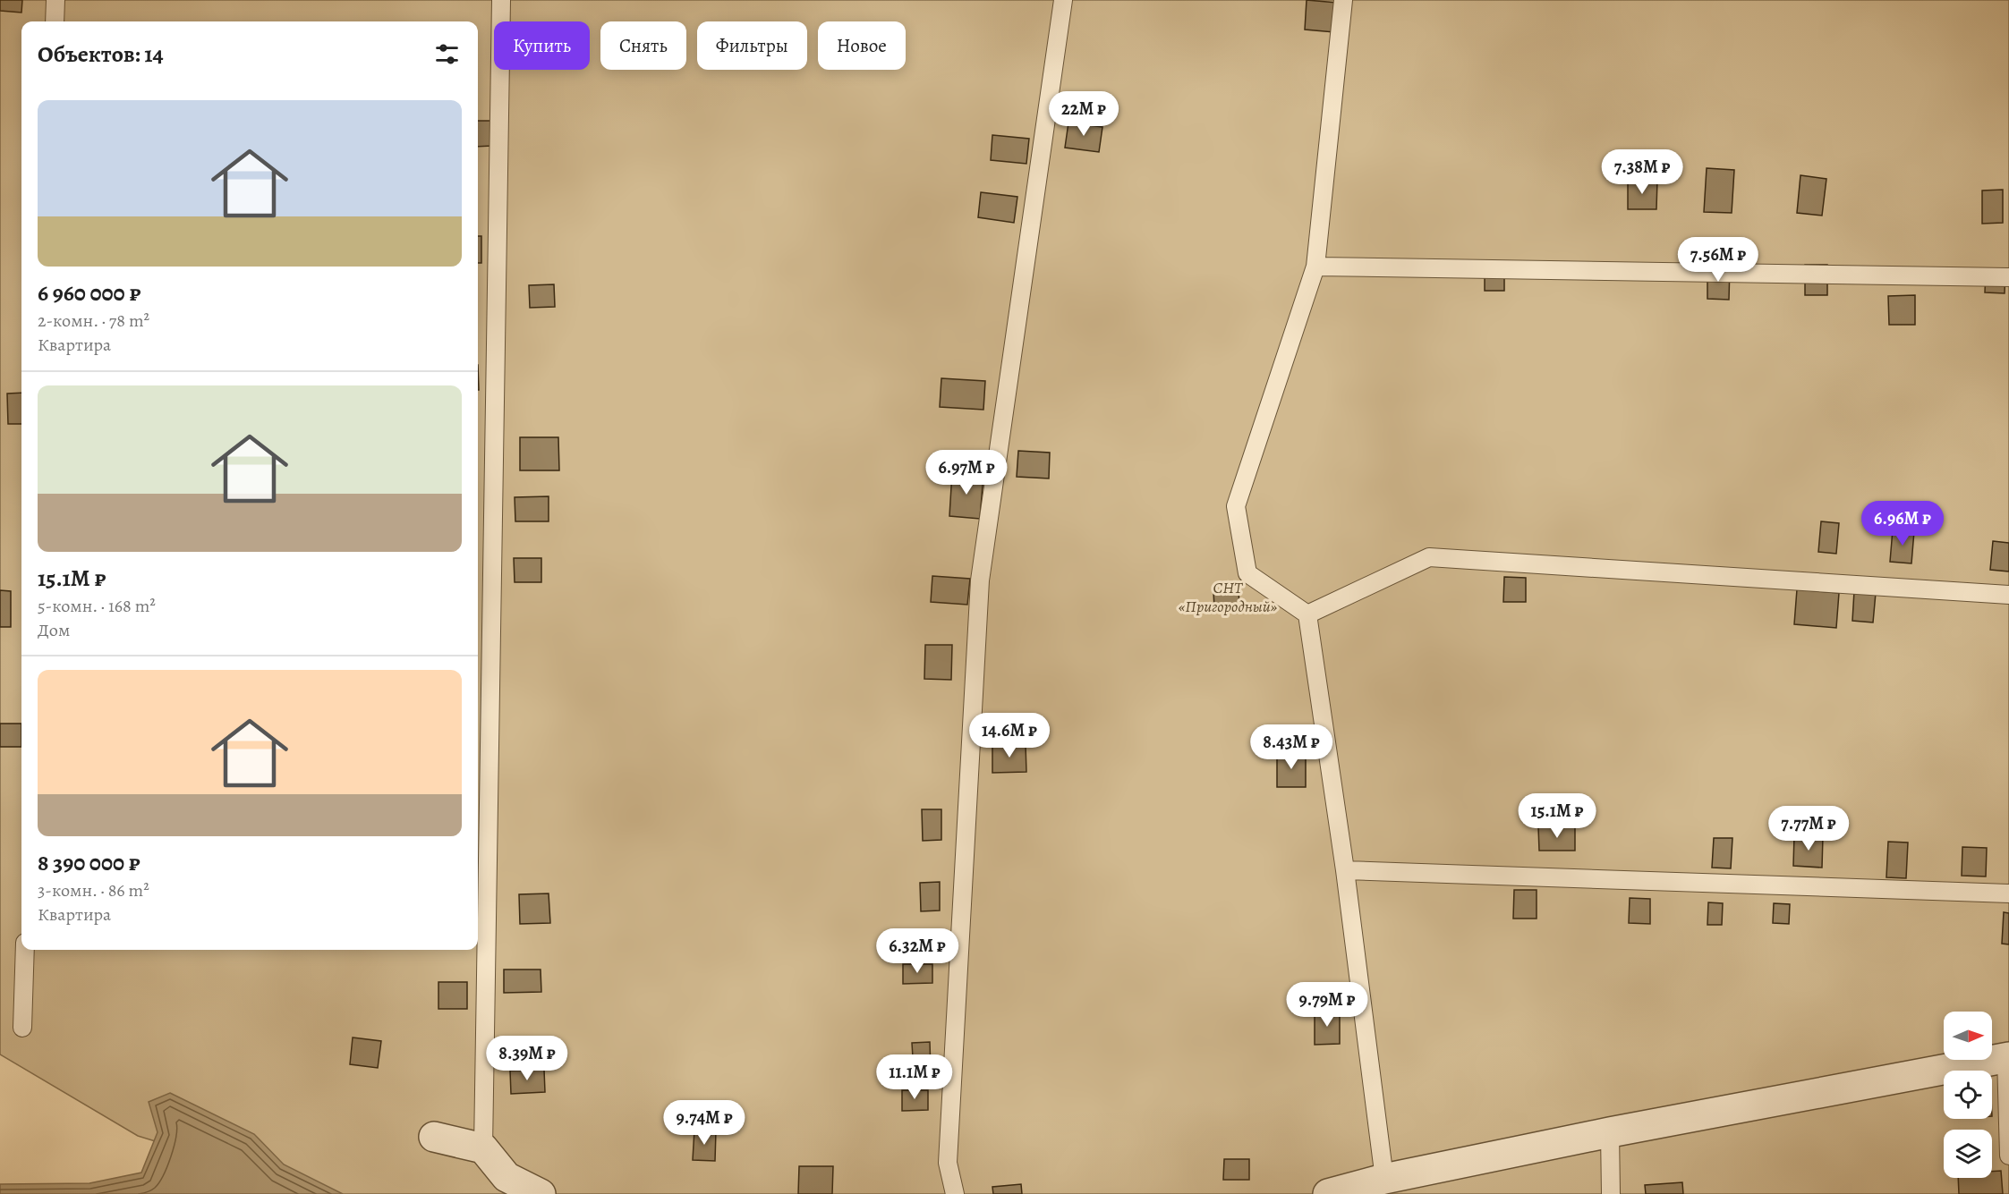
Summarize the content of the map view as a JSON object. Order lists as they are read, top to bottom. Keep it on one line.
{"parks":["СНТ «Пригородный»"],"north":"right","page":{"chip":["Купить","Снять","Фильтры","Новое"],"heading":"Объектов: 14","list":[{"name":"6 960 000 ₽","note":"2-комн. · 78 m² · Квартира"},{"name":"15.1M ₽","note":"5-комн. · 168 m² · Дом"},{"name":"8 390 000 ₽","note":"3-комн. · 86 m² · Квартира"}],"price":["22M ₽","7.38M ₽","7.56M ₽","6.97M ₽","6.96M ₽","14.6M ₽","8.43M ₽","15.1M ₽","7.77M ₽","6.32M ₽","9.79M ₽","8.39M ₽","11.1M ₽","9.74M ₽"]}}
